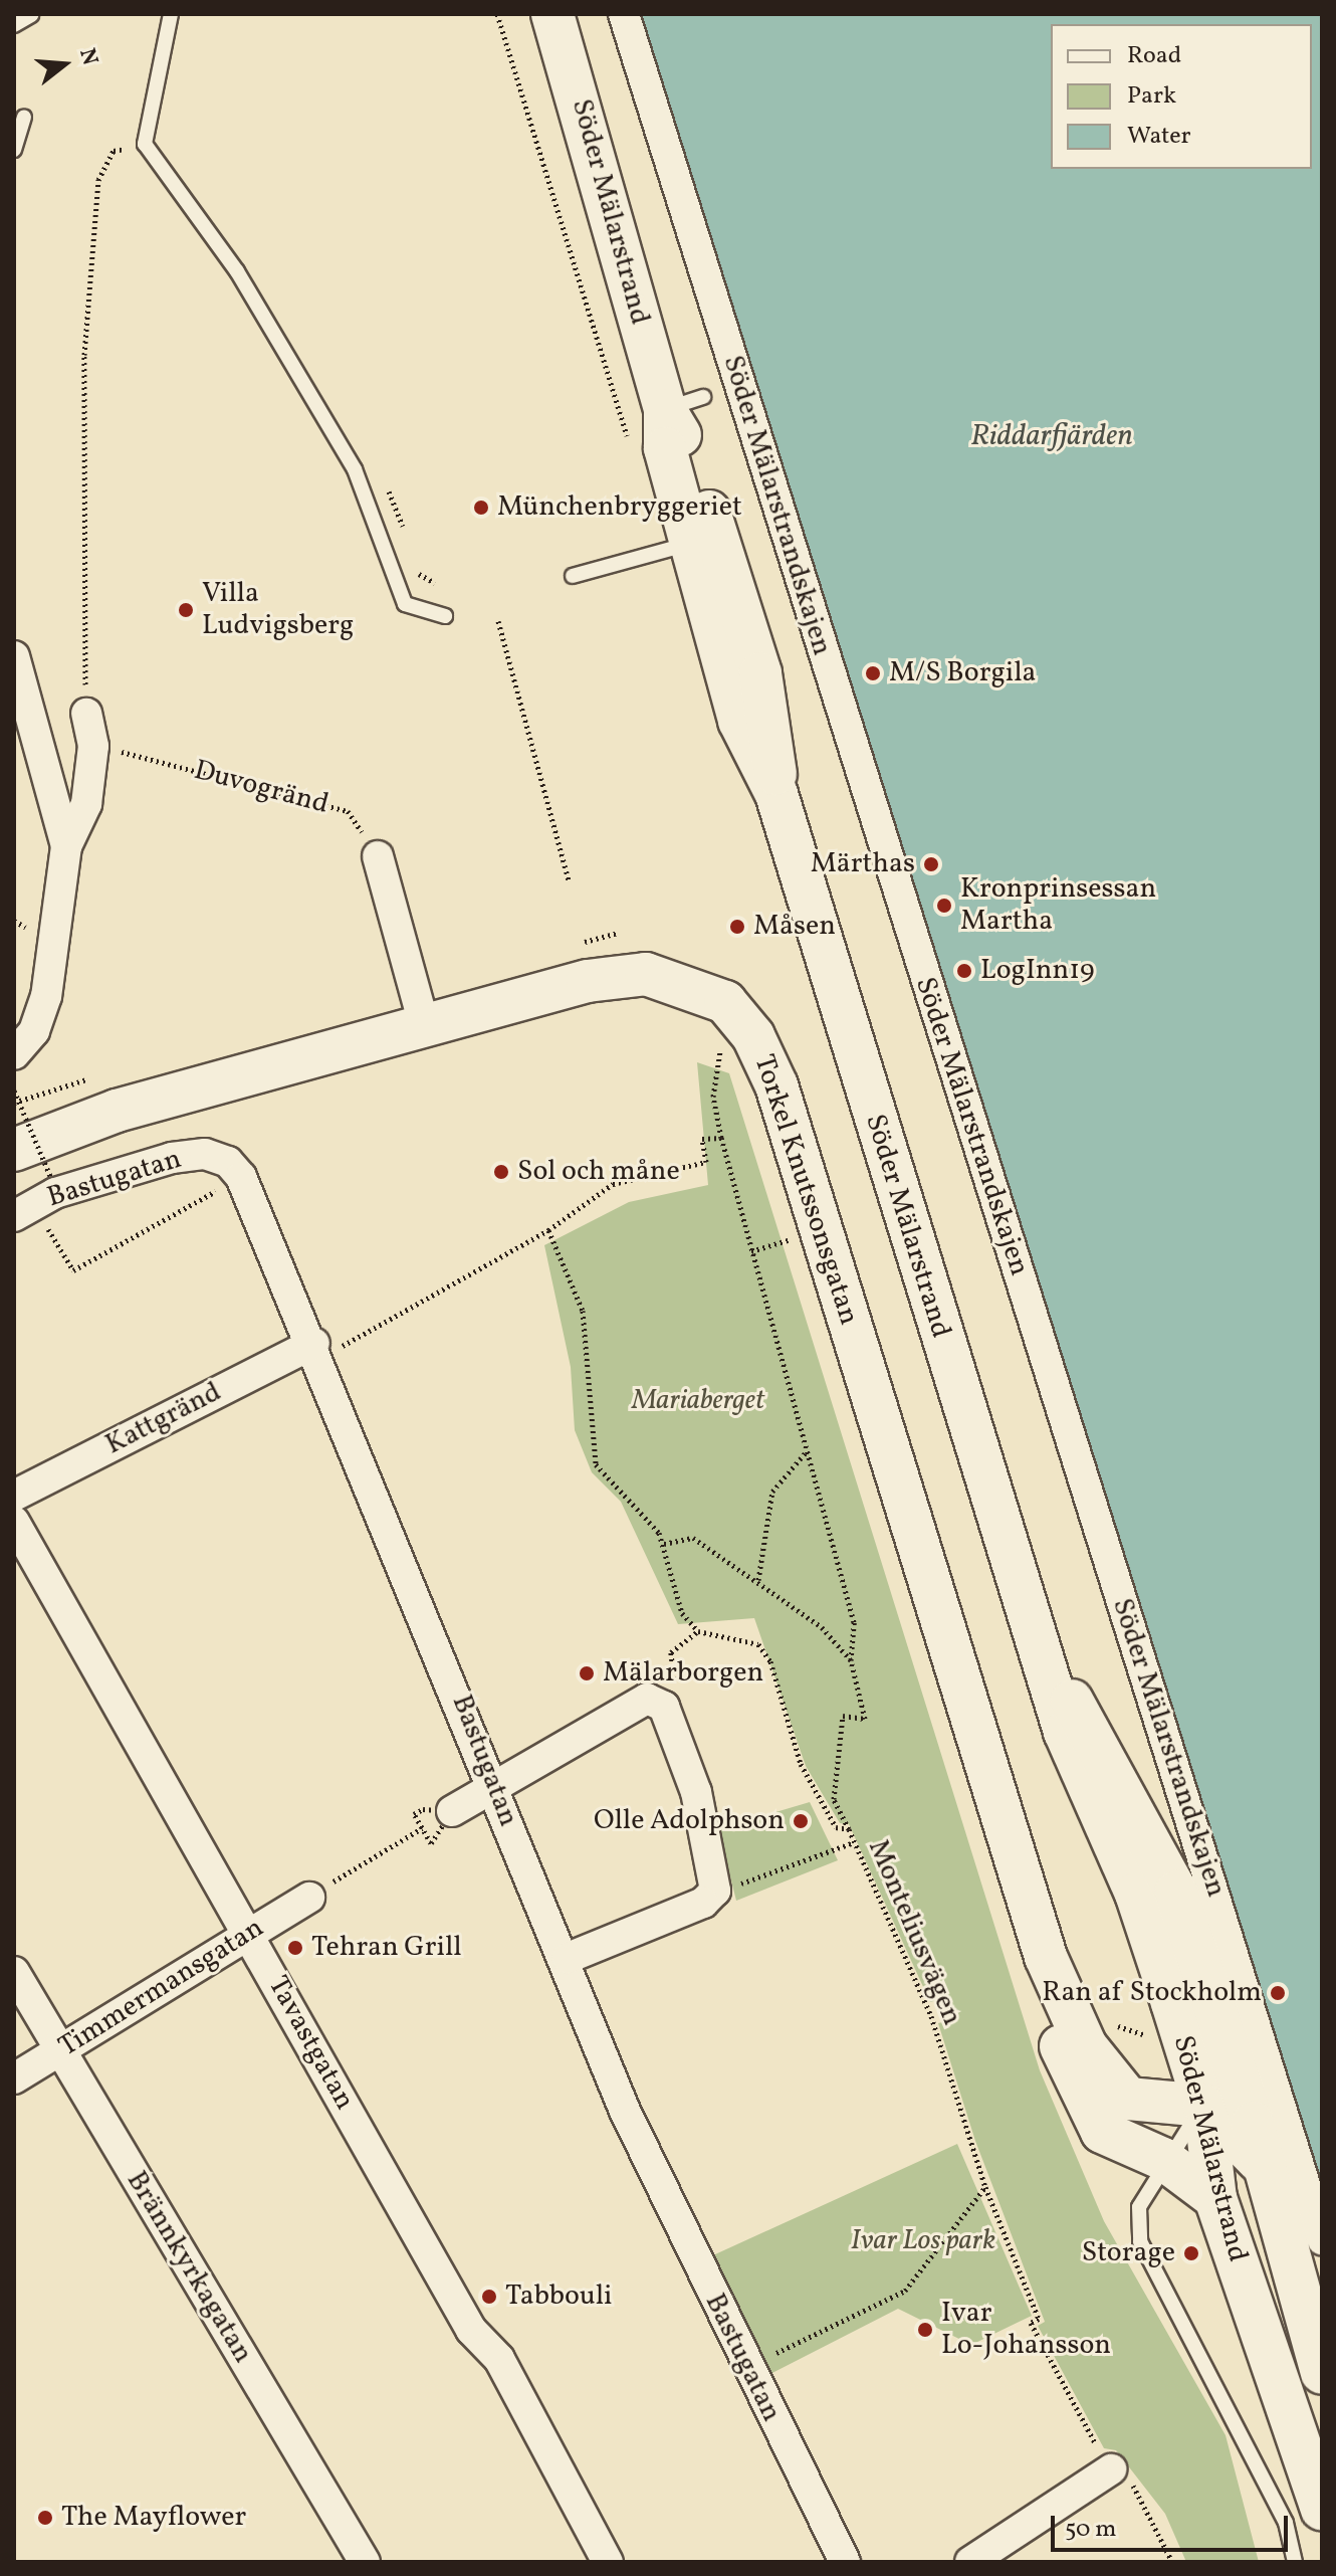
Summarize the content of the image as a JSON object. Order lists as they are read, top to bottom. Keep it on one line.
{"streets":{"street":["Söder Mälarstrand","Söder Mälarstrandskajen","Bastugatan","Torkel Knutssonsgatan","Kattgränd","Timmermansgatan","Tavastgatan","Brännkyrkagatan"],"path":["Duvogränd","Monteliusvägen"]},"crossings":[["Söder Mälarstrand","Torkel Knutssonsgatan"],["Bastugatan","Kattgränd"],["Timmermansgatan","Tavastgatan"],["Timmermansgatan","Brännkyrkagatan"]],"water":["Riddarfjärden"],"parks":["Mariaberget","Ivar Los park"],"places":["Münchenbryggeriet","Villa Ludvigsberg","M/S Borgila","Märthas","Kronprinsessan Martha","Måsen","LogInn19","Sol och måne","Mälarborgen","Olle Adolphson","Tehran Grill","Ran af Stockholm","Storage","Tabbouli","Ivar Lo-Johansson","The Mayflower"],"legend":["Road","Park","Water"],"scale_bar":"50 m","north":"right"}
